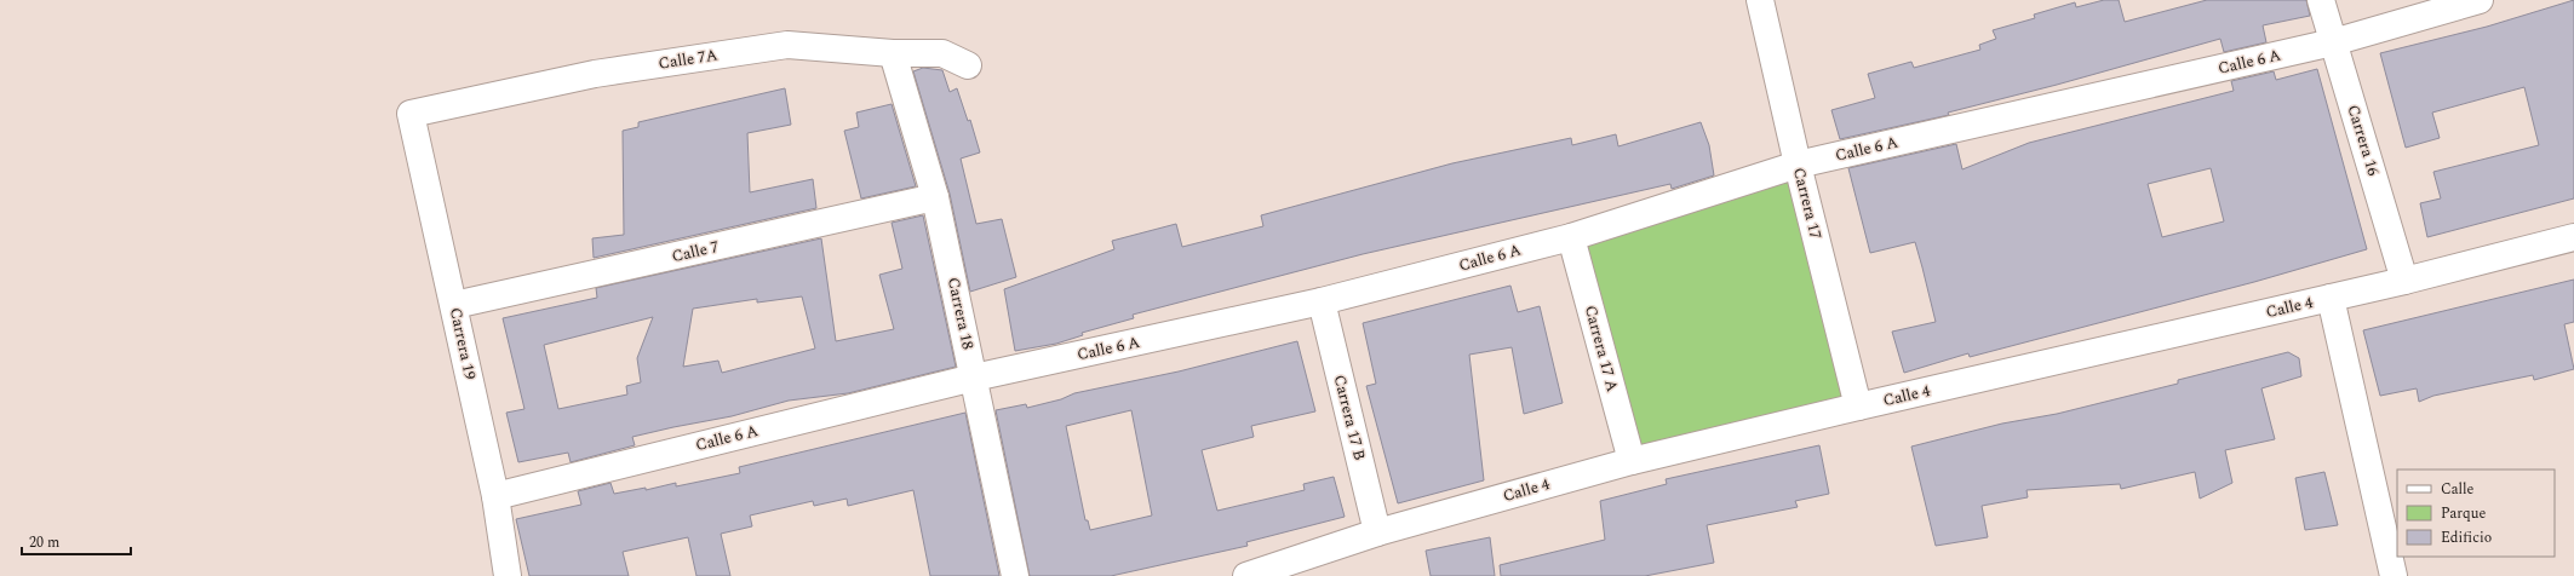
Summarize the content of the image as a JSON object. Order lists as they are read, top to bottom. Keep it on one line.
{"streets":{"street":["Calle 7A","Calle 6 A","Carrera 16","Carrera 17","Calle 7","Calle 4","Carrera 18","Carrera 19","Carrera 17 A","Carrera 17 B"]},"crossings":[["Calle 7A","Carrera 18"],["Calle 7A","Carrera 19"],["Calle 6 A","Carrera 16"],["Calle 6 A","Carrera 17"],["Calle 6 A","Carrera 18"],["Calle 6 A","Carrera 19"],["Calle 6 A","Carrera 17 A"],["Calle 6 A","Carrera 17 B"],["Carrera 16","Calle 4"],["Carrera 17","Calle 4"],["Calle 7","Carrera 18"],["Calle 7","Carrera 19"],["Calle 4","Carrera 17 A"],["Calle 4","Carrera 17 B"]],"legend":["Calle","Parque","Edificio"],"scale_bar":"20 m"}
